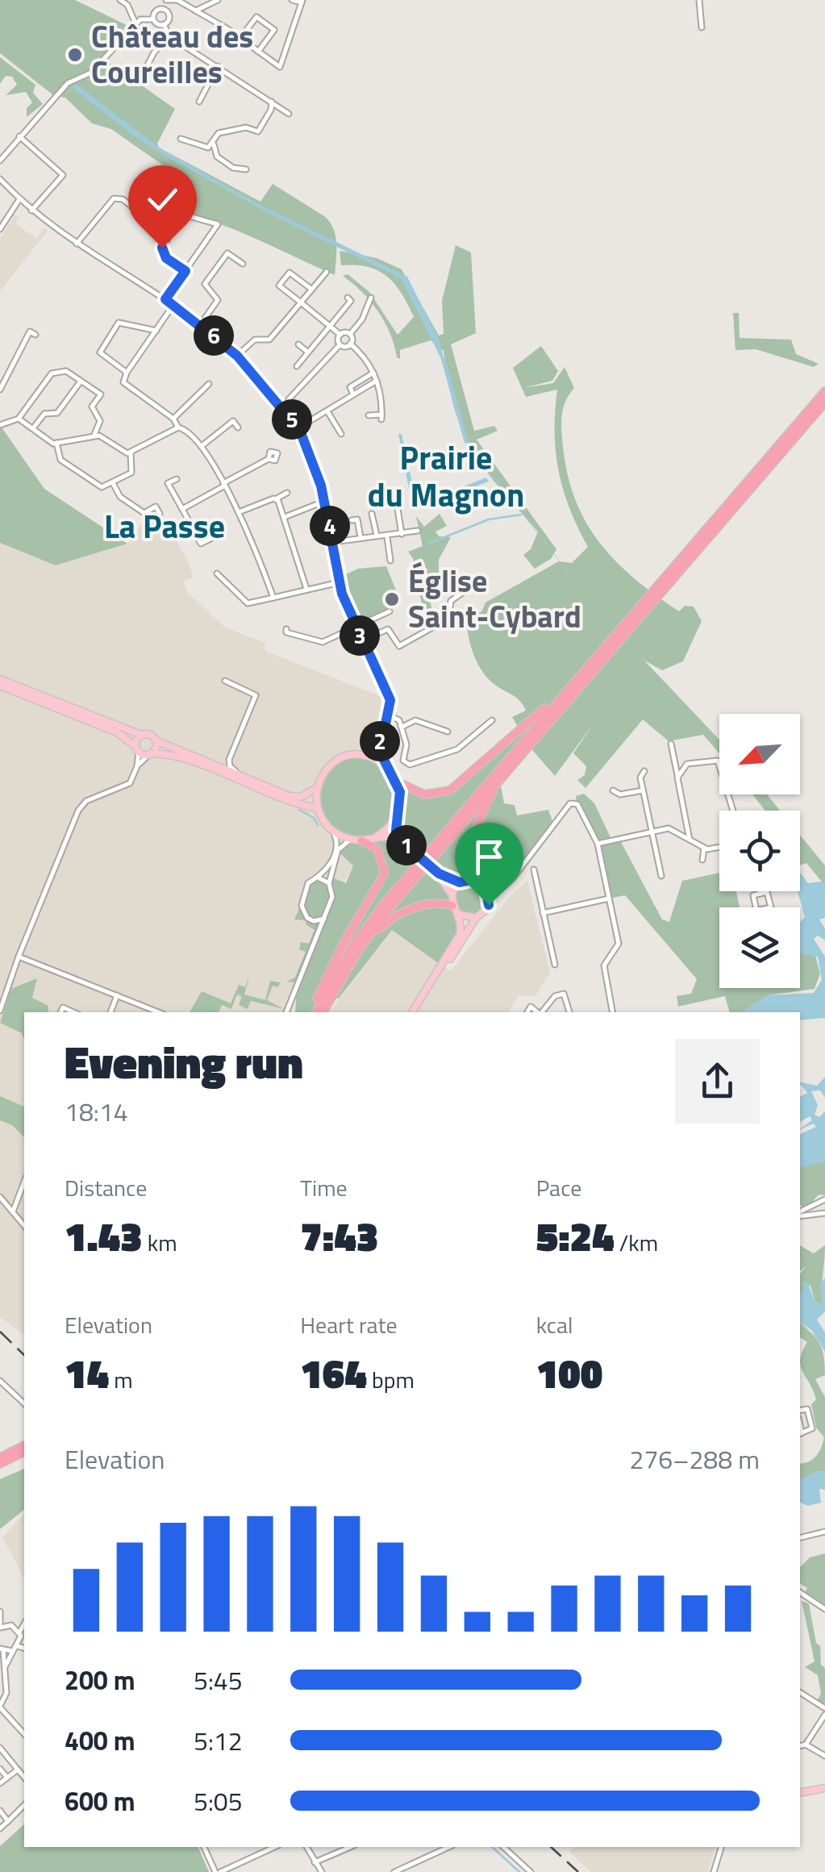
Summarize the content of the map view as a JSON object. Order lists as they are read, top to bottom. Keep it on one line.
{"districts":["Prairie du Magnon","La Passe"],"places":["Château des Coureilles","Église Saint-Cybard"],"north":"bottom left","page":{"pins":["6","5","4","3","2","1"],"heading":["Evening run","18:14"],"stats":[["Distance","1.43 km"],["Time","7:43"],["Pace","5:24 /km"],["Elevation","14 m"],["Heart rate","164 bpm"],["kcal","100"]],"chart":["Elevation","276–288 m"],"list":[{"name":"200 m","note":"5:45"},{"name":"400 m","note":"5:12"},{"name":"600 m","note":"5:05"}]}}
